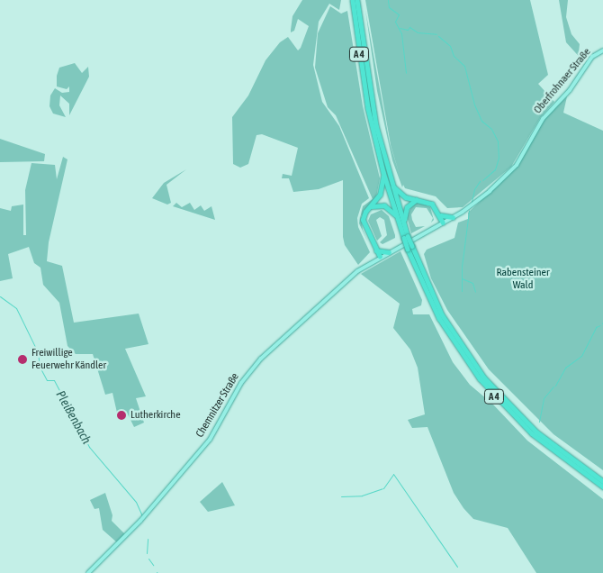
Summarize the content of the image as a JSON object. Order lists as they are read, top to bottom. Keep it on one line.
{"streets":{"highway":["A 4"],"main road":["Oberfrohnaer Straße","Chemnitzer Straße"]},"crossings":[["Oberfrohnaer Straße","Chemnitzer Straße"]],"water":["Pleißenbach"],"parks":["Rabensteiner Wald"],"places":["Freiwillige Feuerwehr Kändler","Lutherkirche"]}
